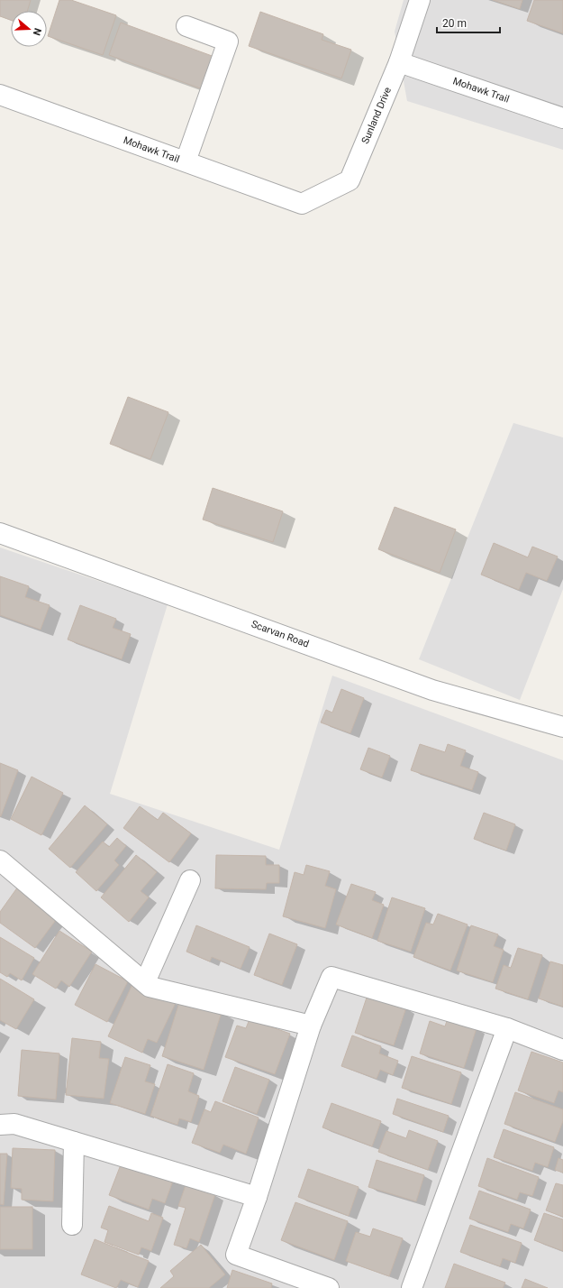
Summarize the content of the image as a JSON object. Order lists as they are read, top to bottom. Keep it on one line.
{"streets":{"street":["Mohawk Trail","Sunland Drive","Scarvan Road"]},"crossings":[["Mohawk Trail","Sunland Drive"]],"scale_bar":"20 m","north":"right"}
